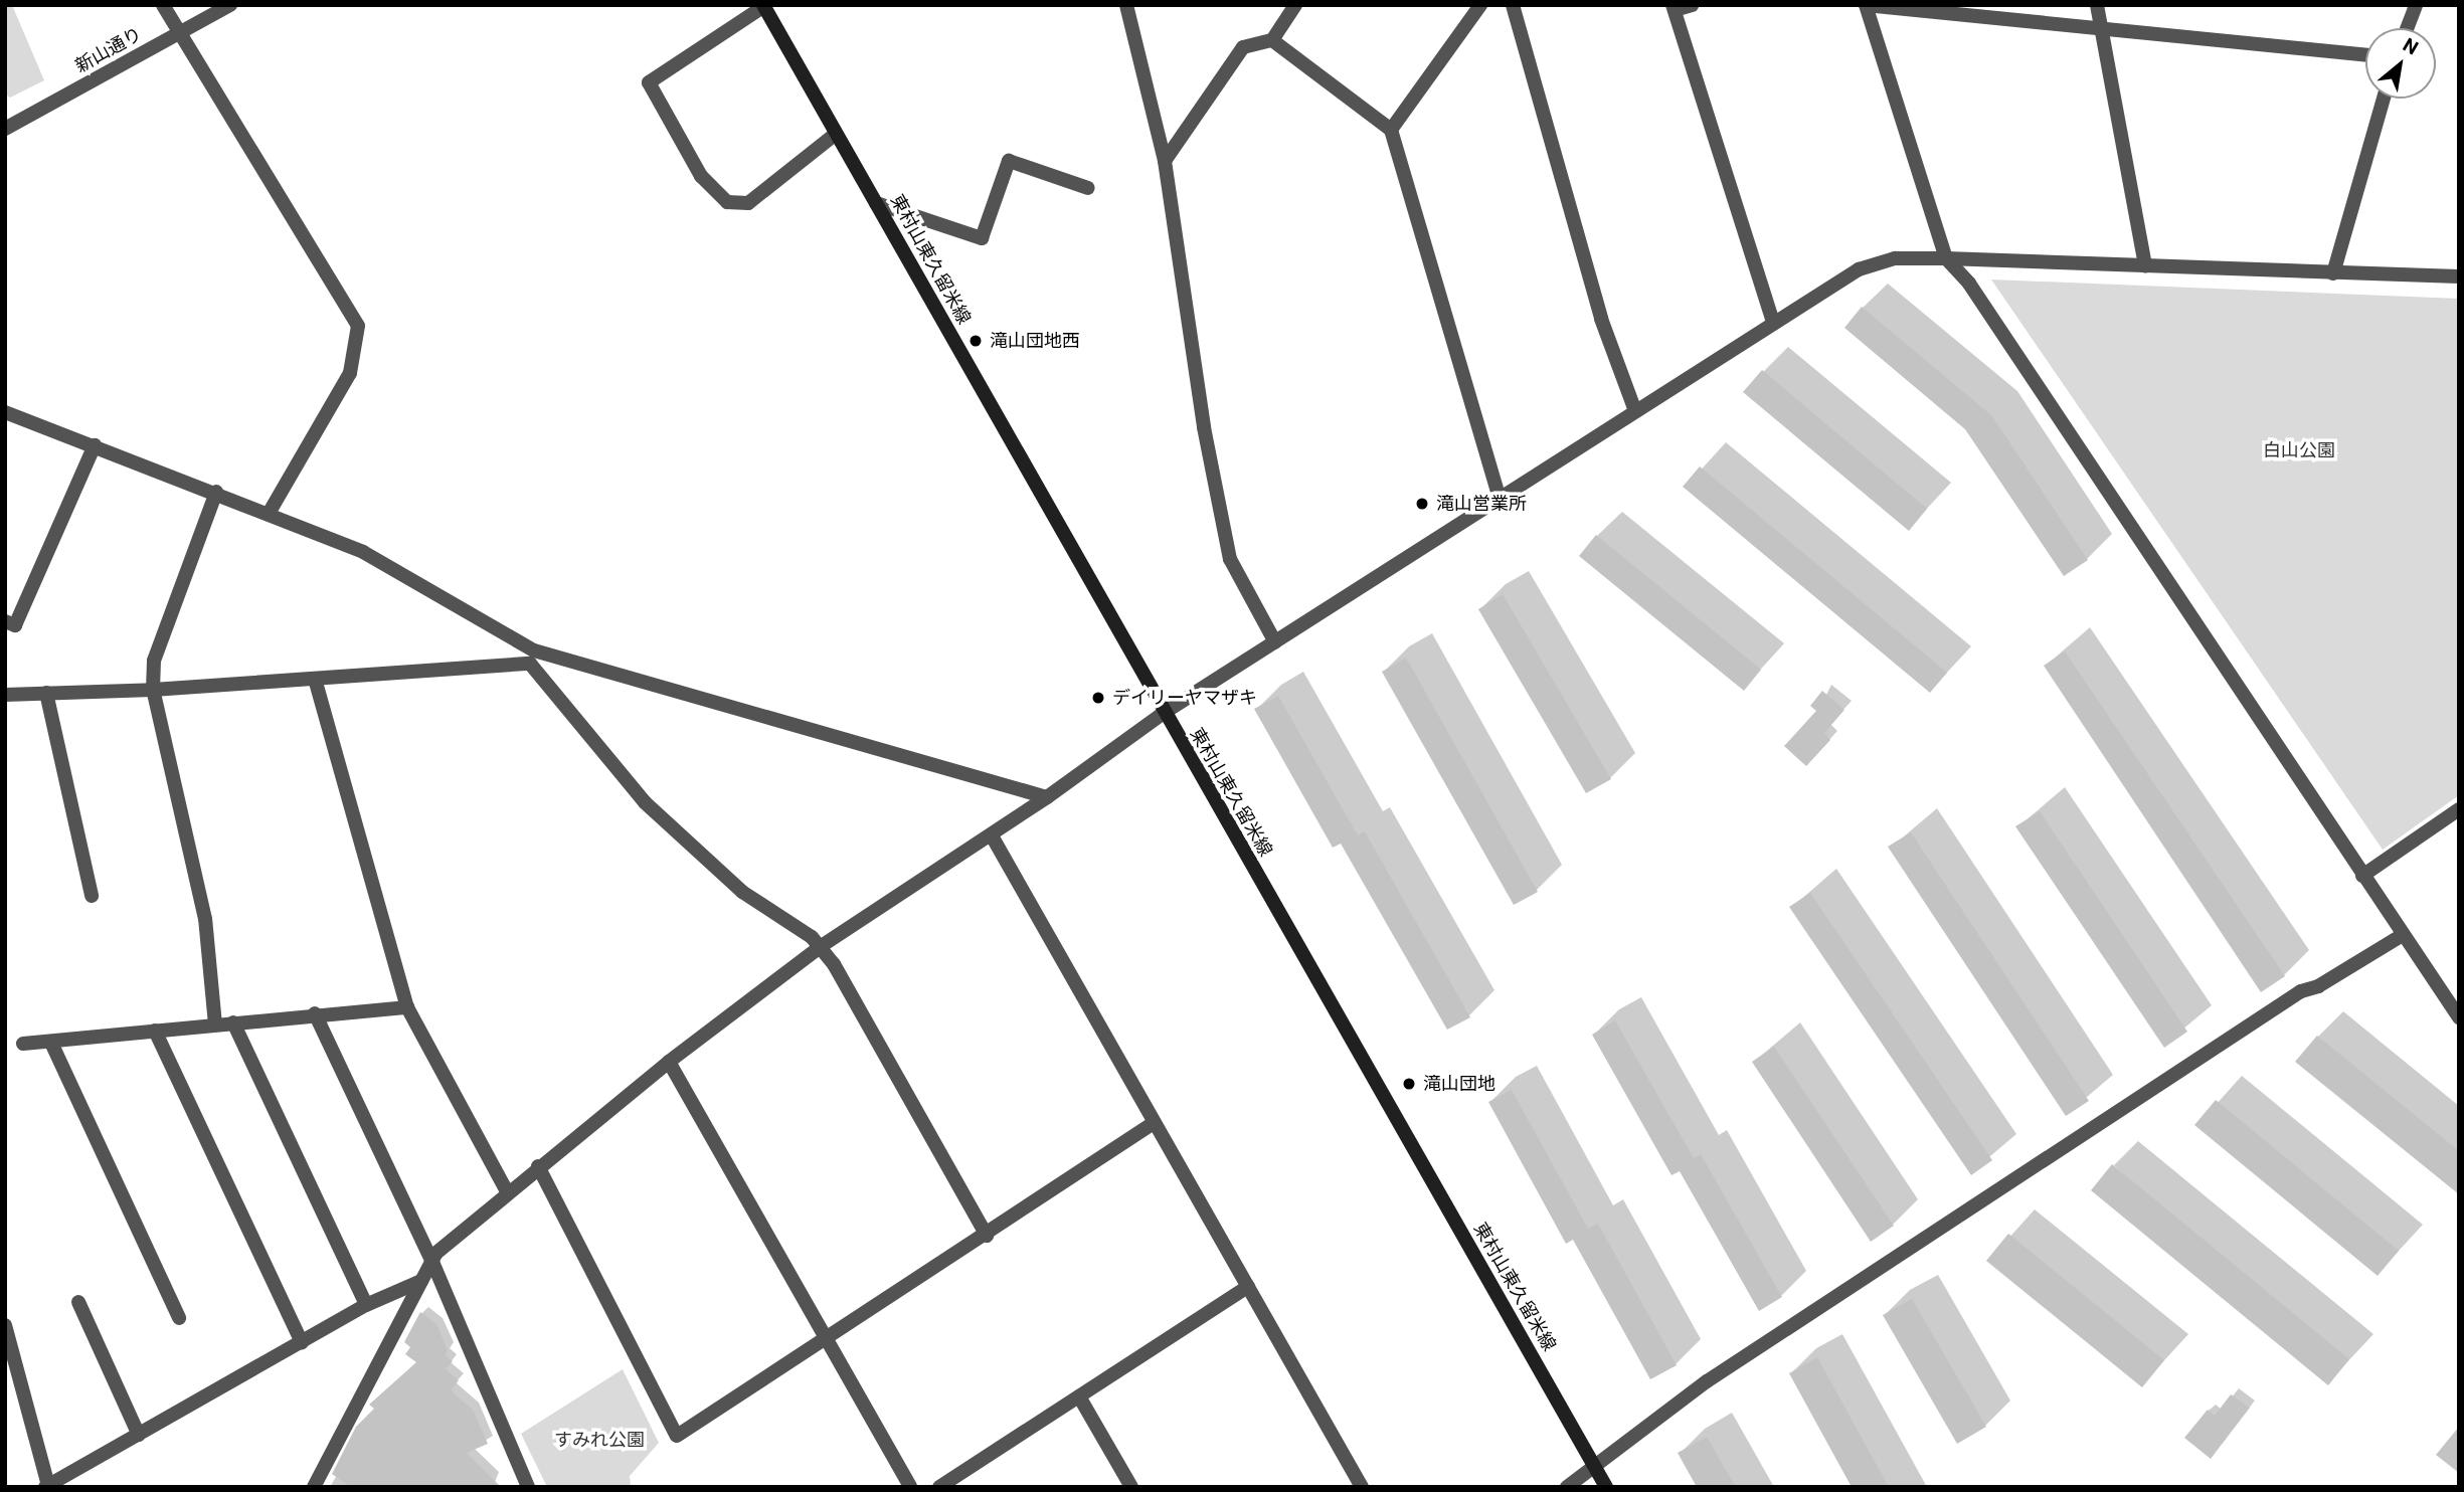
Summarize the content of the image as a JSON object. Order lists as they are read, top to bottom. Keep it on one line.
{"streets":{"main road":["東村山東久留米線"],"street":["新山通り"]},"parks":["白山公園","すみれ公園"],"places":["滝山団地西","滝山営業所","デイリーヤマザキ","滝山団地"],"north":"top right"}
